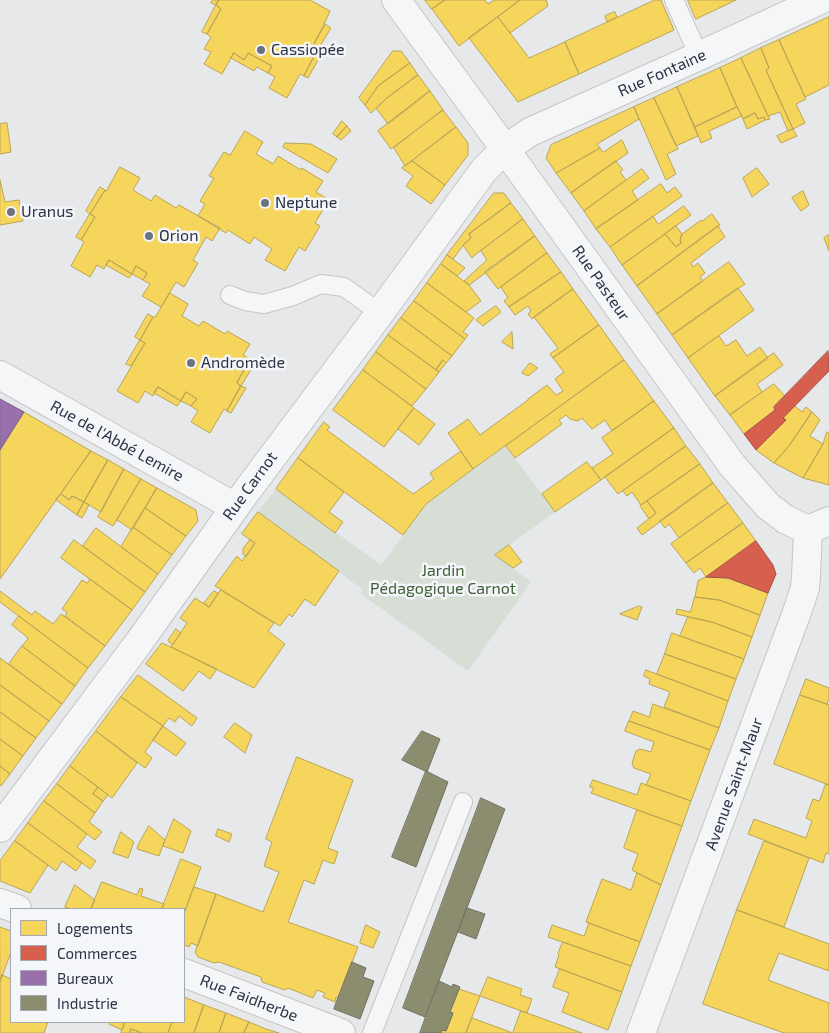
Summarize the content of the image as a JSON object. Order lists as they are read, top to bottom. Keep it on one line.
{"streets":{"street":["Rue Fontaine","Rue Pasteur","Rue de l'Abbé Lemire","Rue Carnot","Avenue Saint-Maur","Rue Faidherbe"]},"crossings":[["Rue Fontaine","Rue Pasteur"],["Rue Fontaine","Rue Carnot"],["Rue Pasteur","Rue Carnot"],["Rue Pasteur","Avenue Saint-Maur"],["Rue de l'Abbé Lemire","Rue Carnot"]],"parks":["Jardin Pédagogique Carnot"],"places":["Cassiopée","Neptune","Uranus","Orion","Andromède"],"legend":["Logements","Commerces","Bureaux","Industrie"]}
